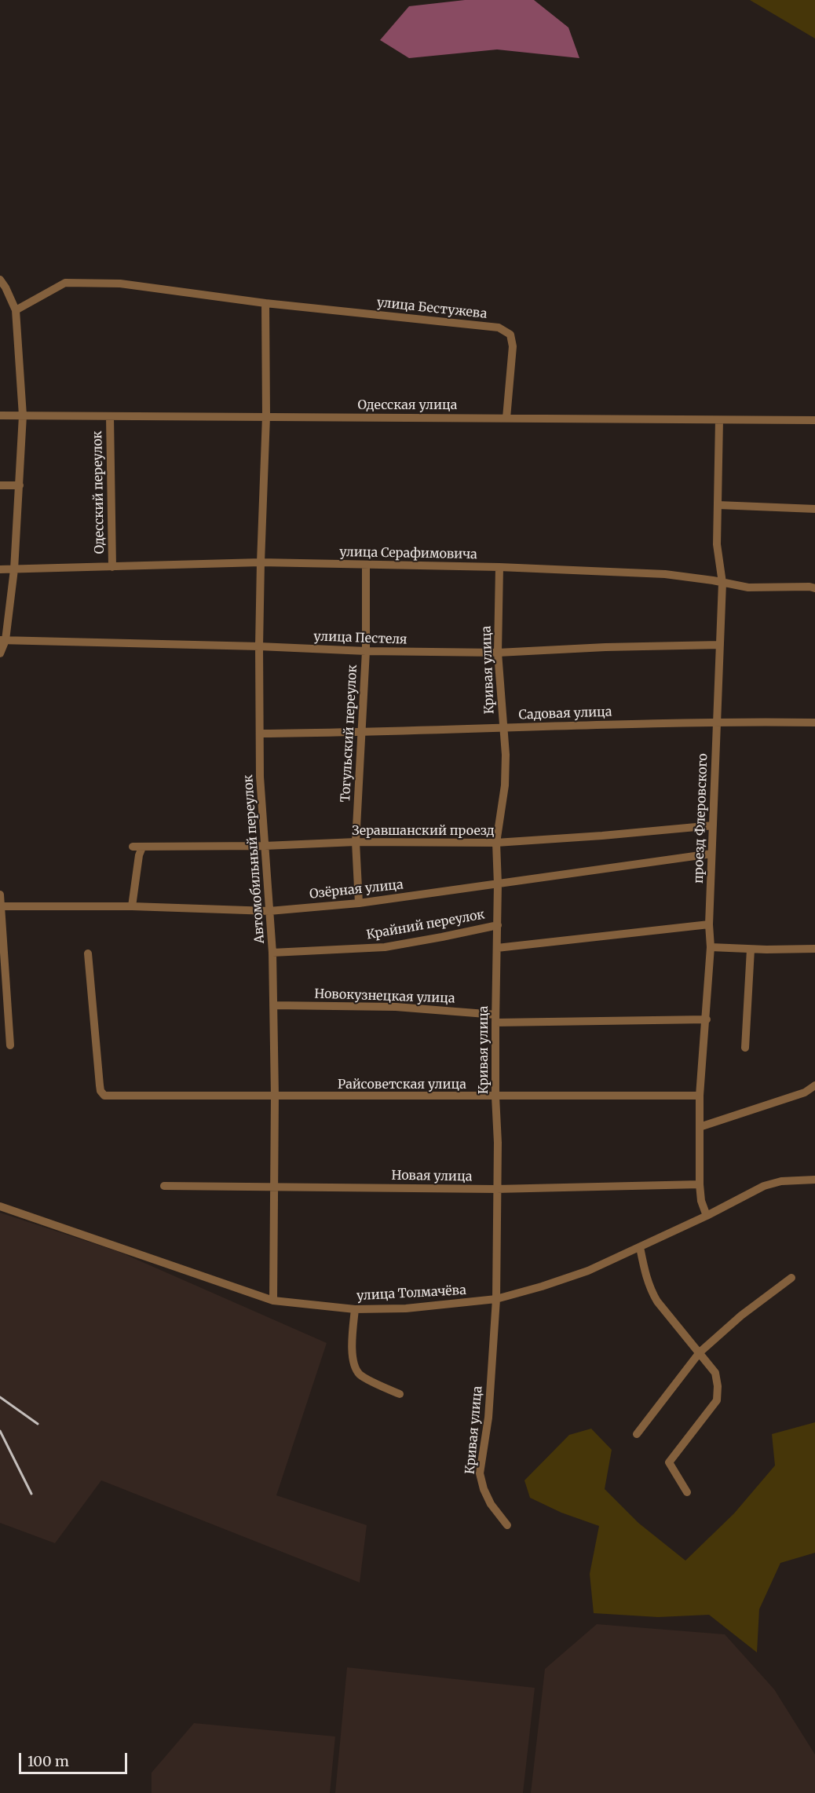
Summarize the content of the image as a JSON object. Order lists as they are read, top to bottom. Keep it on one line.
{"streets":{"street":["улица Бестужева","Одесская улица","Одесский переулок","улица Серафимовича","улица Пестеля","Кривая улица","Садовая улица","Тогульский переулок","проезд Флеровского","Зеравшанский проезд","Автомобильный переулок","Озёрная улица","Крайний переулок","Новокузнецкая улица","Райсоветская улица","Новая улица","улица Толмачёва"]},"crossings":[["улица Бестужева","Одесская улица"],["Одесская улица","Одесский переулок"],["Одесская улица","проезд Флеровского"],["Одесская улица","Автомобильный переулок"],["Одесский переулок","улица Серафимовича"],["улица Серафимовича","Кривая улица"],["улица Серафимовича","Тогульский переулок"],["улица Серафимовича","проезд Флеровского"],["улица Серафимовича","Автомобильный переулок"],["улица Пестеля","Кривая улица"],["улица Пестеля","Тогульский переулок"],["улица Пестеля","проезд Флеровского"],["улица Пестеля","Автомобильный переулок"],["Кривая улица","Садовая улица"],["Кривая улица","Зеравшанский проезд"],["Кривая улица","Озёрная улица"],["Кривая улица","Крайний переулок"],["Кривая улица","Новокузнецкая улица"],["Кривая улица","Райсоветская улица"],["Кривая улица","Новая улица"],["Кривая улица","улица Толмачёва"],["Садовая улица","Тогульский переулок"],["Садовая улица","проезд Флеровского"],["Садовая улица","Автомобильный переулок"],["Тогульский переулок","Зеравшанский проезд"],["Тогульский переулок","Озёрная улица"],["проезд Флеровского","Зеравшанский проезд"],["проезд Флеровского","Озёрная улица"],["проезд Флеровского","Новокузнецкая улица"],["проезд Флеровского","Райсоветская улица"],["проезд Флеровского","Новая улица"],["проезд Флеровского","улица Толмачёва"],["Зеравшанский проезд","Автомобильный переулок"],["Автомобильный переулок","Озёрная улица"],["Автомобильный переулок","Крайний переулок"],["Автомобильный переулок","Новокузнецкая улица"],["Автомобильный переулок","Райсоветская улица"],["Автомобильный переулок","Новая улица"],["Автомобильный переулок","улица Толмачёва"]],"scale_bar":"100 m"}
